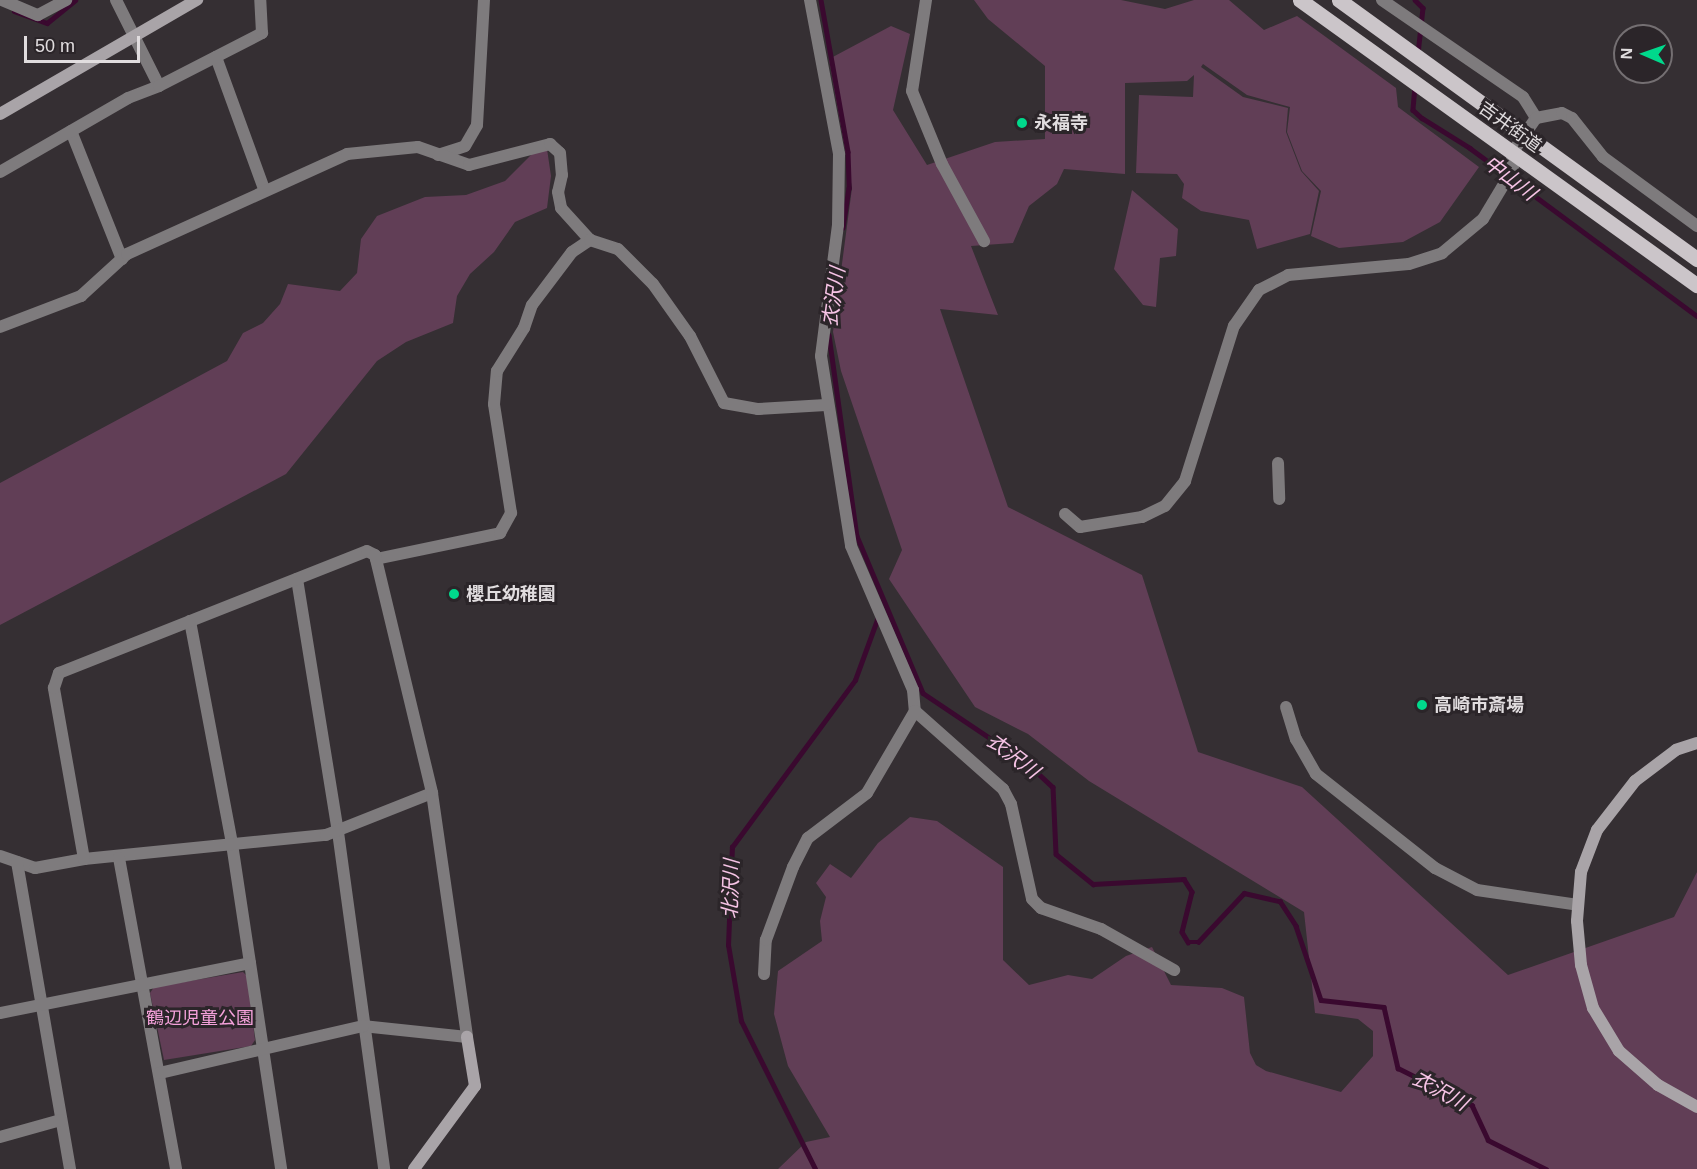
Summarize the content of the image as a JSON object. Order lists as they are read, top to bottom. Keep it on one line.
{"streets":{"main road":["吉井街道"]},"water":["中山川","衣沢川","北沢川"],"parks":["鶴辺児童公園"],"places":["永福寺","櫻丘幼稚園","高崎市斎場"],"scale_bar":"50 m","north":"left"}
